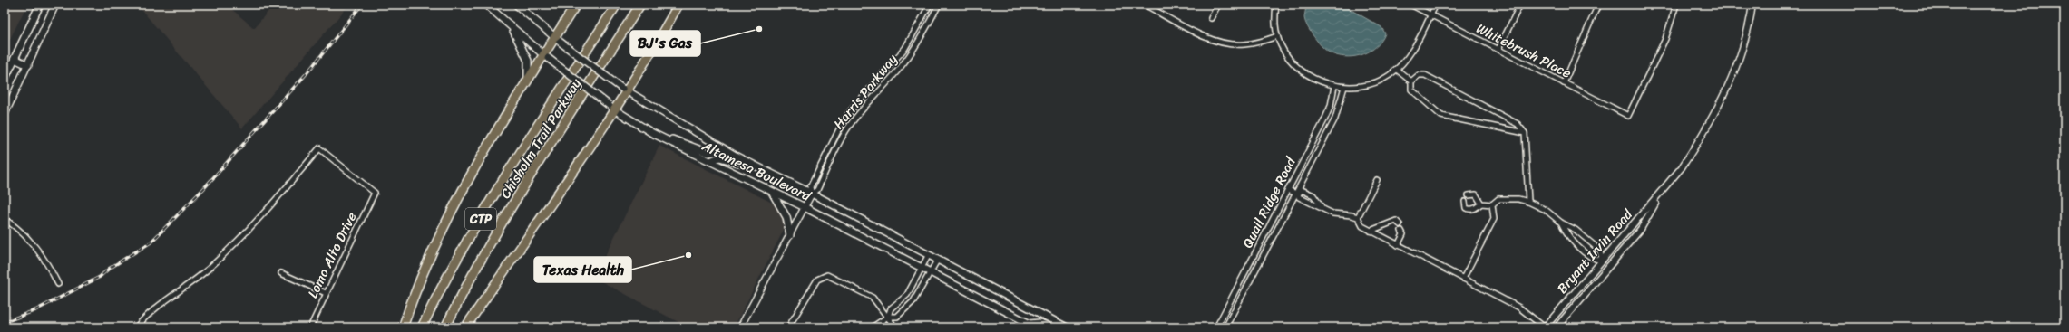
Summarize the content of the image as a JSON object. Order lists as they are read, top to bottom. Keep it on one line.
{"streets":{"highway":["Chisholm Trail Parkway","CTP"],"main road":["Altamesa Boulevard"],"street":["Whitebrush Place","Harris Parkway","Quail Ridge Road","Bryant Irvin Road","Lomo Alto Drive"]},"crossings":[["Harris Parkway","Altamesa Boulevard"]],"places":["BJ's Gas","Texas Health"]}
